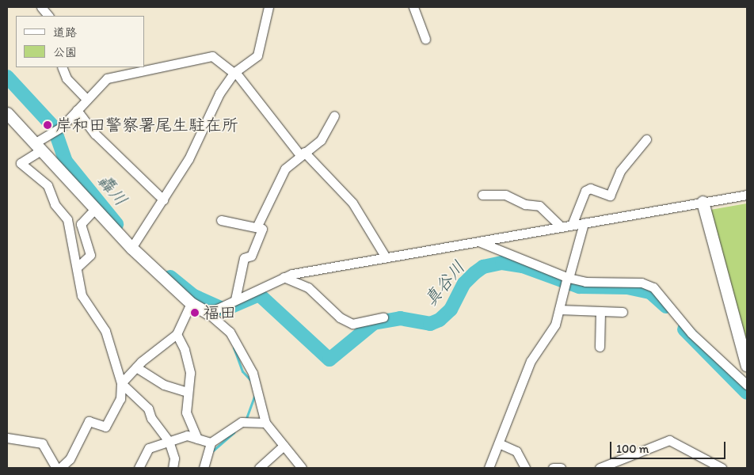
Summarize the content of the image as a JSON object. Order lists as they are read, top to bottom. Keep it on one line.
{"water":["轟川","真谷川"],"places":["岸和田警察署尾生駐在所","福田"],"legend":["道路","公園"],"scale_bar":"100 m"}
